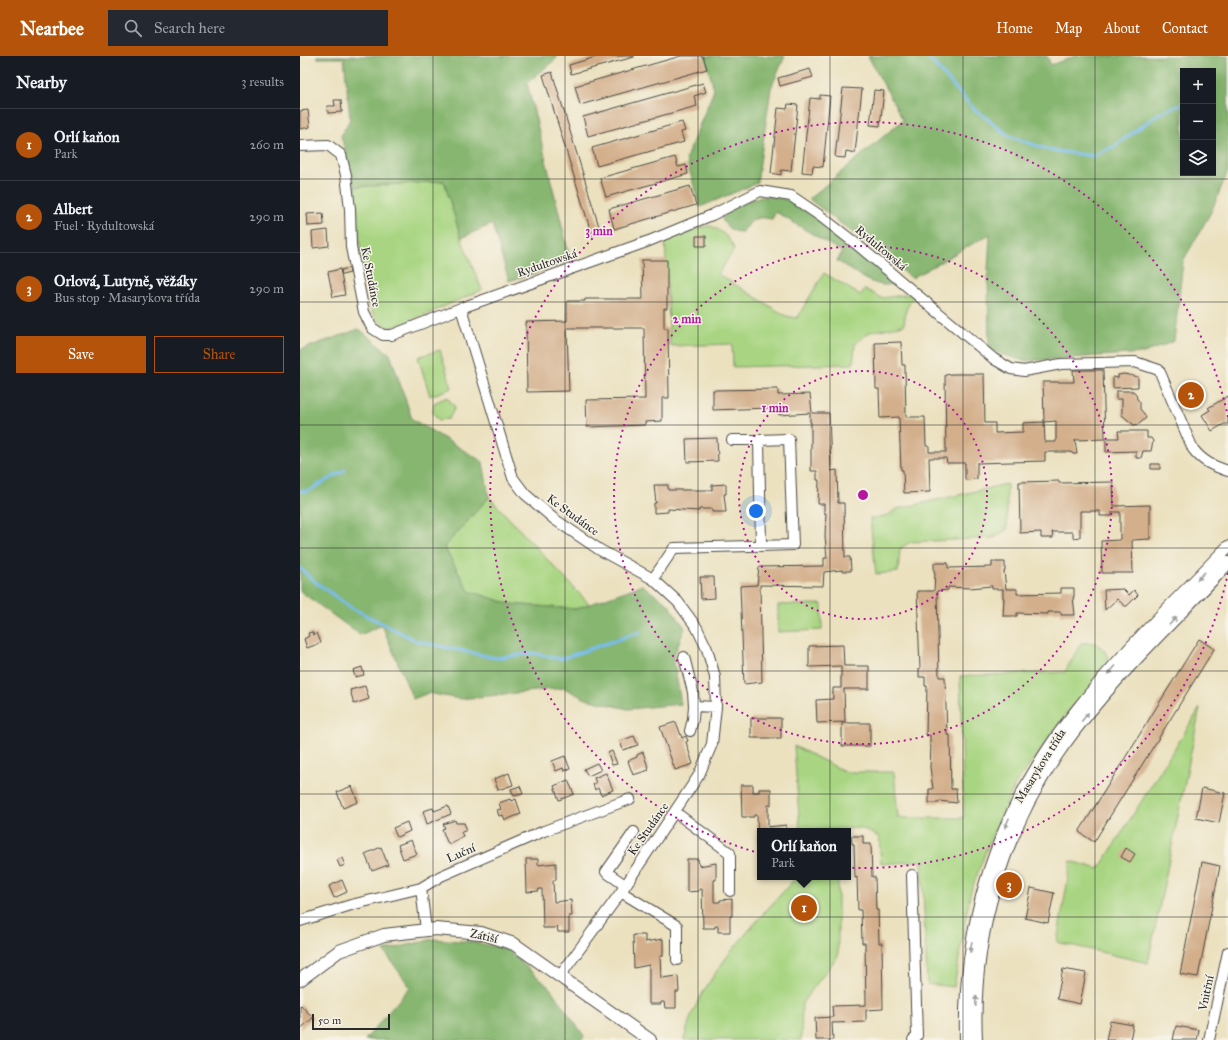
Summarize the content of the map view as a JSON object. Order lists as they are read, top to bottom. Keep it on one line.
{"streets":{"street":["Rydultowská","Ke Studánce","Masarykova třída","Luční","Zátiší","Vnitřní"]},"crossings":[["Rydultowská","Ke Studánce"],["Ke Studánce","Zátiší"]],"scale_bar":"50 m","page":{"header":"Nearbee","search":"Search here","nav":["Home","Map","About","Contact"],"heading":["Nearby","3 results"],"map_buttons":["+","−"],"list":[{"mark":"1","name":"Orlí kaňon","note":"Park","value":"260 m"},{"mark":"2","name":"Albert","note":"Fuel · Rydultowská","value":"290 m"},{"mark":"3","name":"Orlová, Lutyně, věžáky","note":"Bus stop · Masarykova třída","value":"290 m"}],"buttons":["Save","Share"],"pins":["2","3","1"],"popup":["Orlí kaňon","Park"],"scale":"50 m"},"rings":["3 min","2 min","1 min"]}
